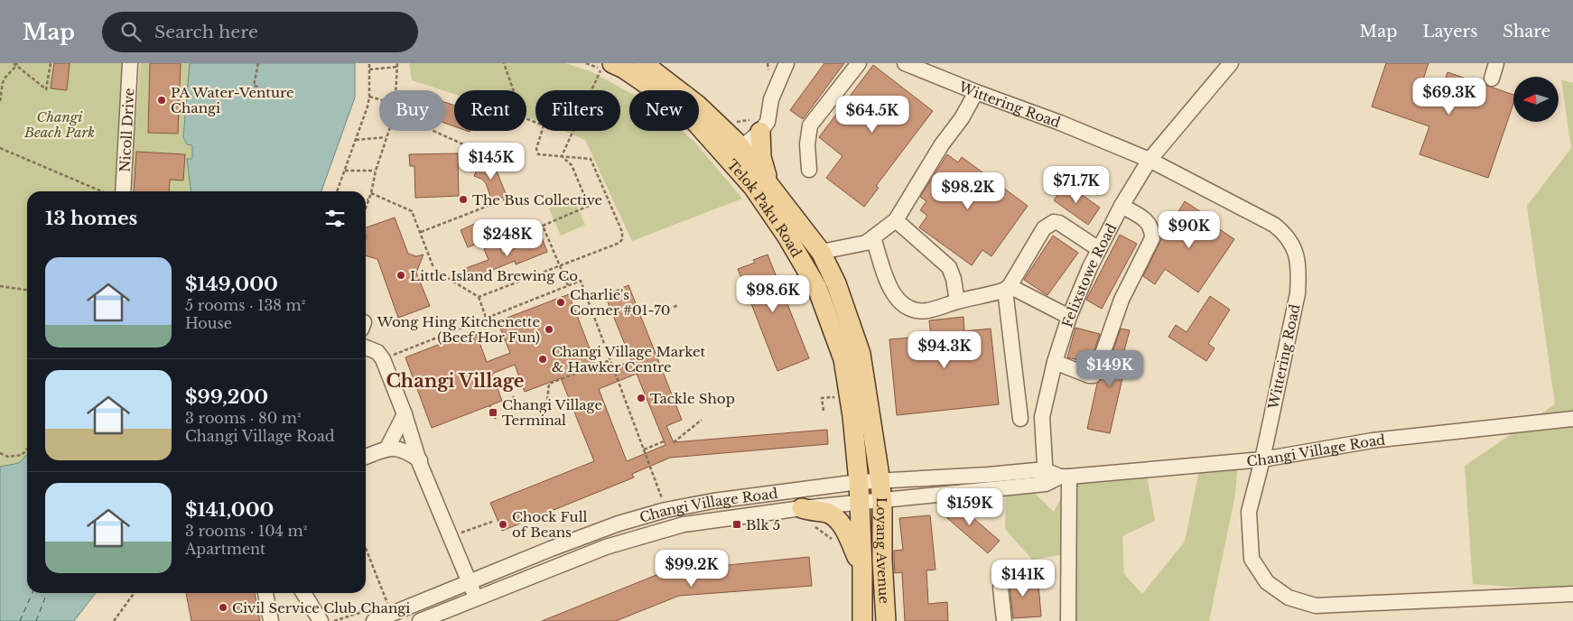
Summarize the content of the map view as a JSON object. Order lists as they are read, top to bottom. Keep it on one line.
{"streets":{"main road":["Telok Paku Road","Loyang Avenue"],"street":["Wittering Road","Nicoll Drive","Felixstowe Road","Changi Village Road"]},"crossings":[["Wittering Road","Felixstowe Road"],["Wittering Road","Changi Village Road"],["Telok Paku Road","Changi Village Road"],["Telok Paku Road","Loyang Avenue"],["Felixstowe Road","Changi Village Road"],["Changi Village Road","Loyang Avenue"]],"districts":["Changi Village"],"parks":["Changi Beach Park"],"places":{"other":["PA Water-Venture Changi","The Bus Collective","Little Island Brewing Co","Charlie's Corner #01-70","Wong Hing Kitchenette (Beef Hor Fun)","Changi Village Market & Hawker Centre","Tackle Shop","Chock Full of Beans","Civil Service Club Changi"],"transit":["Changi Village Terminal","Blk 5"]},"north":"left","page":{"header":"Map","search":"Search here","nav":["Map","Layers","Share"],"price":["$69.3K","$64.5K","$145K","$71.7K","$98.2K","$90K","$248K","$98.6K","$94.3K","$149K","$159K","$99.2K","$141K"],"chip":["Buy","Rent","Filters","New"],"heading":"13 homes","list":[{"name":"$149,000","note":"5 rooms · 138 m² · House"},{"name":"$99,200","note":"3 rooms · 80 m² · Changi Village Road"},{"name":"$141,000","note":"3 rooms · 104 m² · Apartment"}]}}
